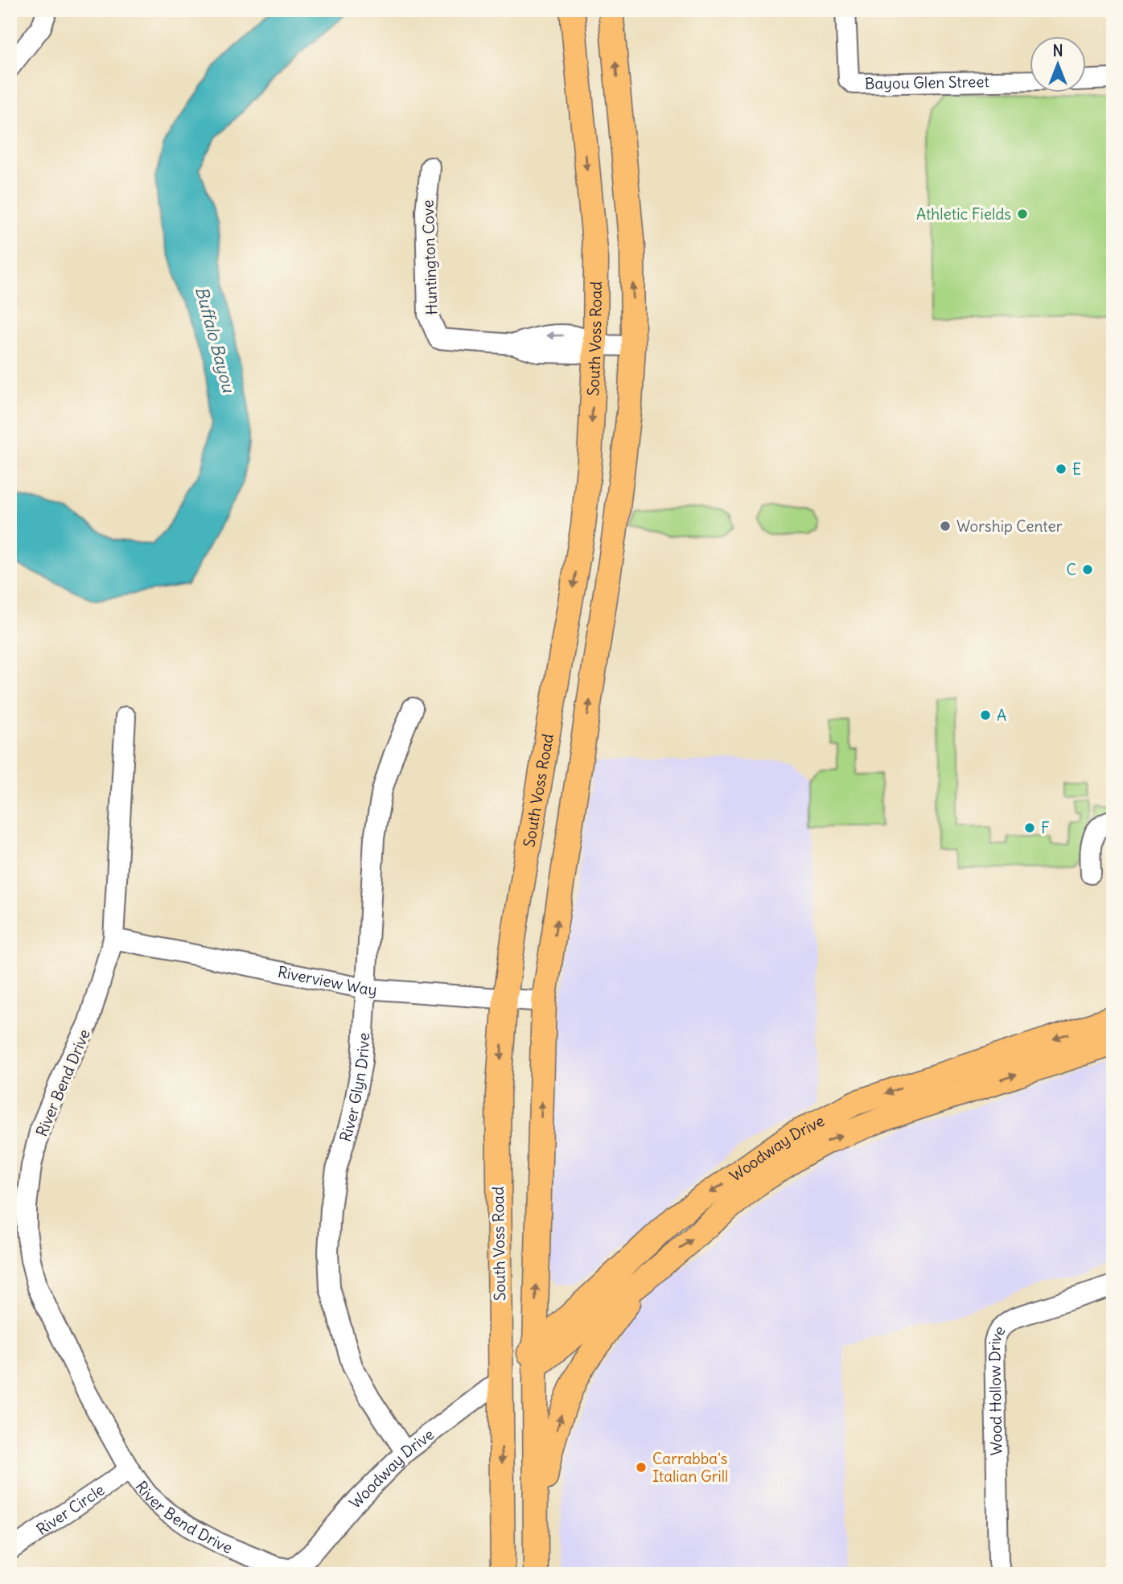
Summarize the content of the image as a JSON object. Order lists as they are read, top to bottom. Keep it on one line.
{"streets":{"main road":["South Voss Road","Woodway Drive"],"street":["Bayou Glen Street","Huntington Cove","Riverview Way","River Bend Drive","River Glyn Drive","Wood Hollow Drive","River Circle"]},"crossings":[["Huntington Cove","South Voss Road"],["South Voss Road","Riverview Way"],["South Voss Road","Woodway Drive"],["Riverview Way","River Bend Drive"],["Riverview Way","River Glyn Drive"],["River Bend Drive","Woodway Drive"],["River Bend Drive","River Circle"],["River Glyn Drive","Woodway Drive"]],"water":["Buffalo Bayou"],"places":["Athletic Fields","E","Worship Center","C","A","F","Carrabba's Italian Grill"],"north":"top"}
